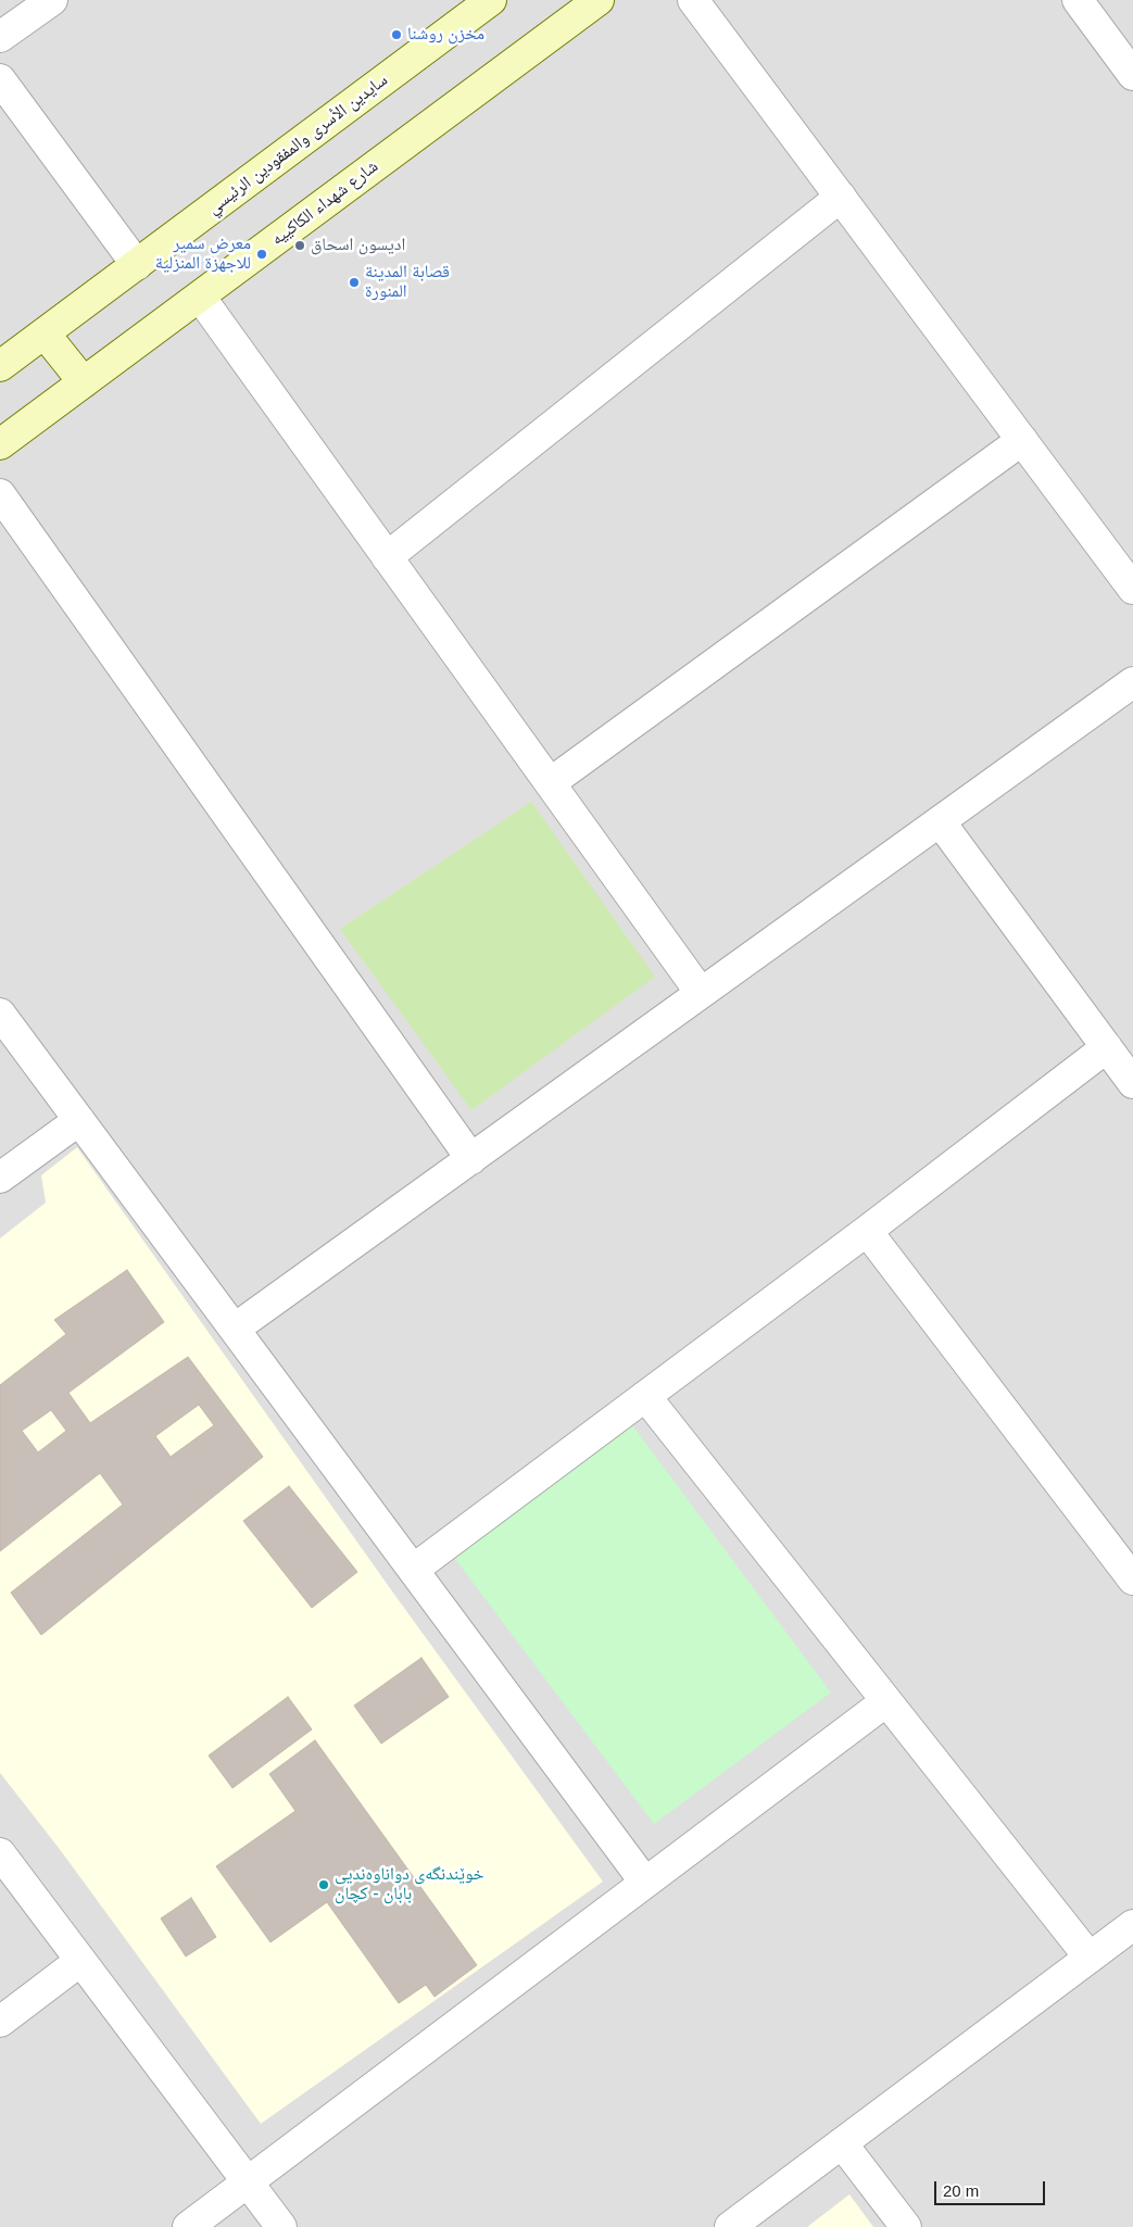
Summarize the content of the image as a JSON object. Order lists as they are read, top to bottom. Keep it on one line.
{"streets":{"main road":["سايدين الأسرى والمفقودين الرئيسي","شارع شهداء الكاكييه"]},"places":["مخزن روشنا","اديسون اسحاق","معرض سمير للاجهزة المنزلية","قصابة المدينة المنورة","خوێندنگەی دواناوەندیی بابان - کچان"],"scale_bar":"20 m"}
